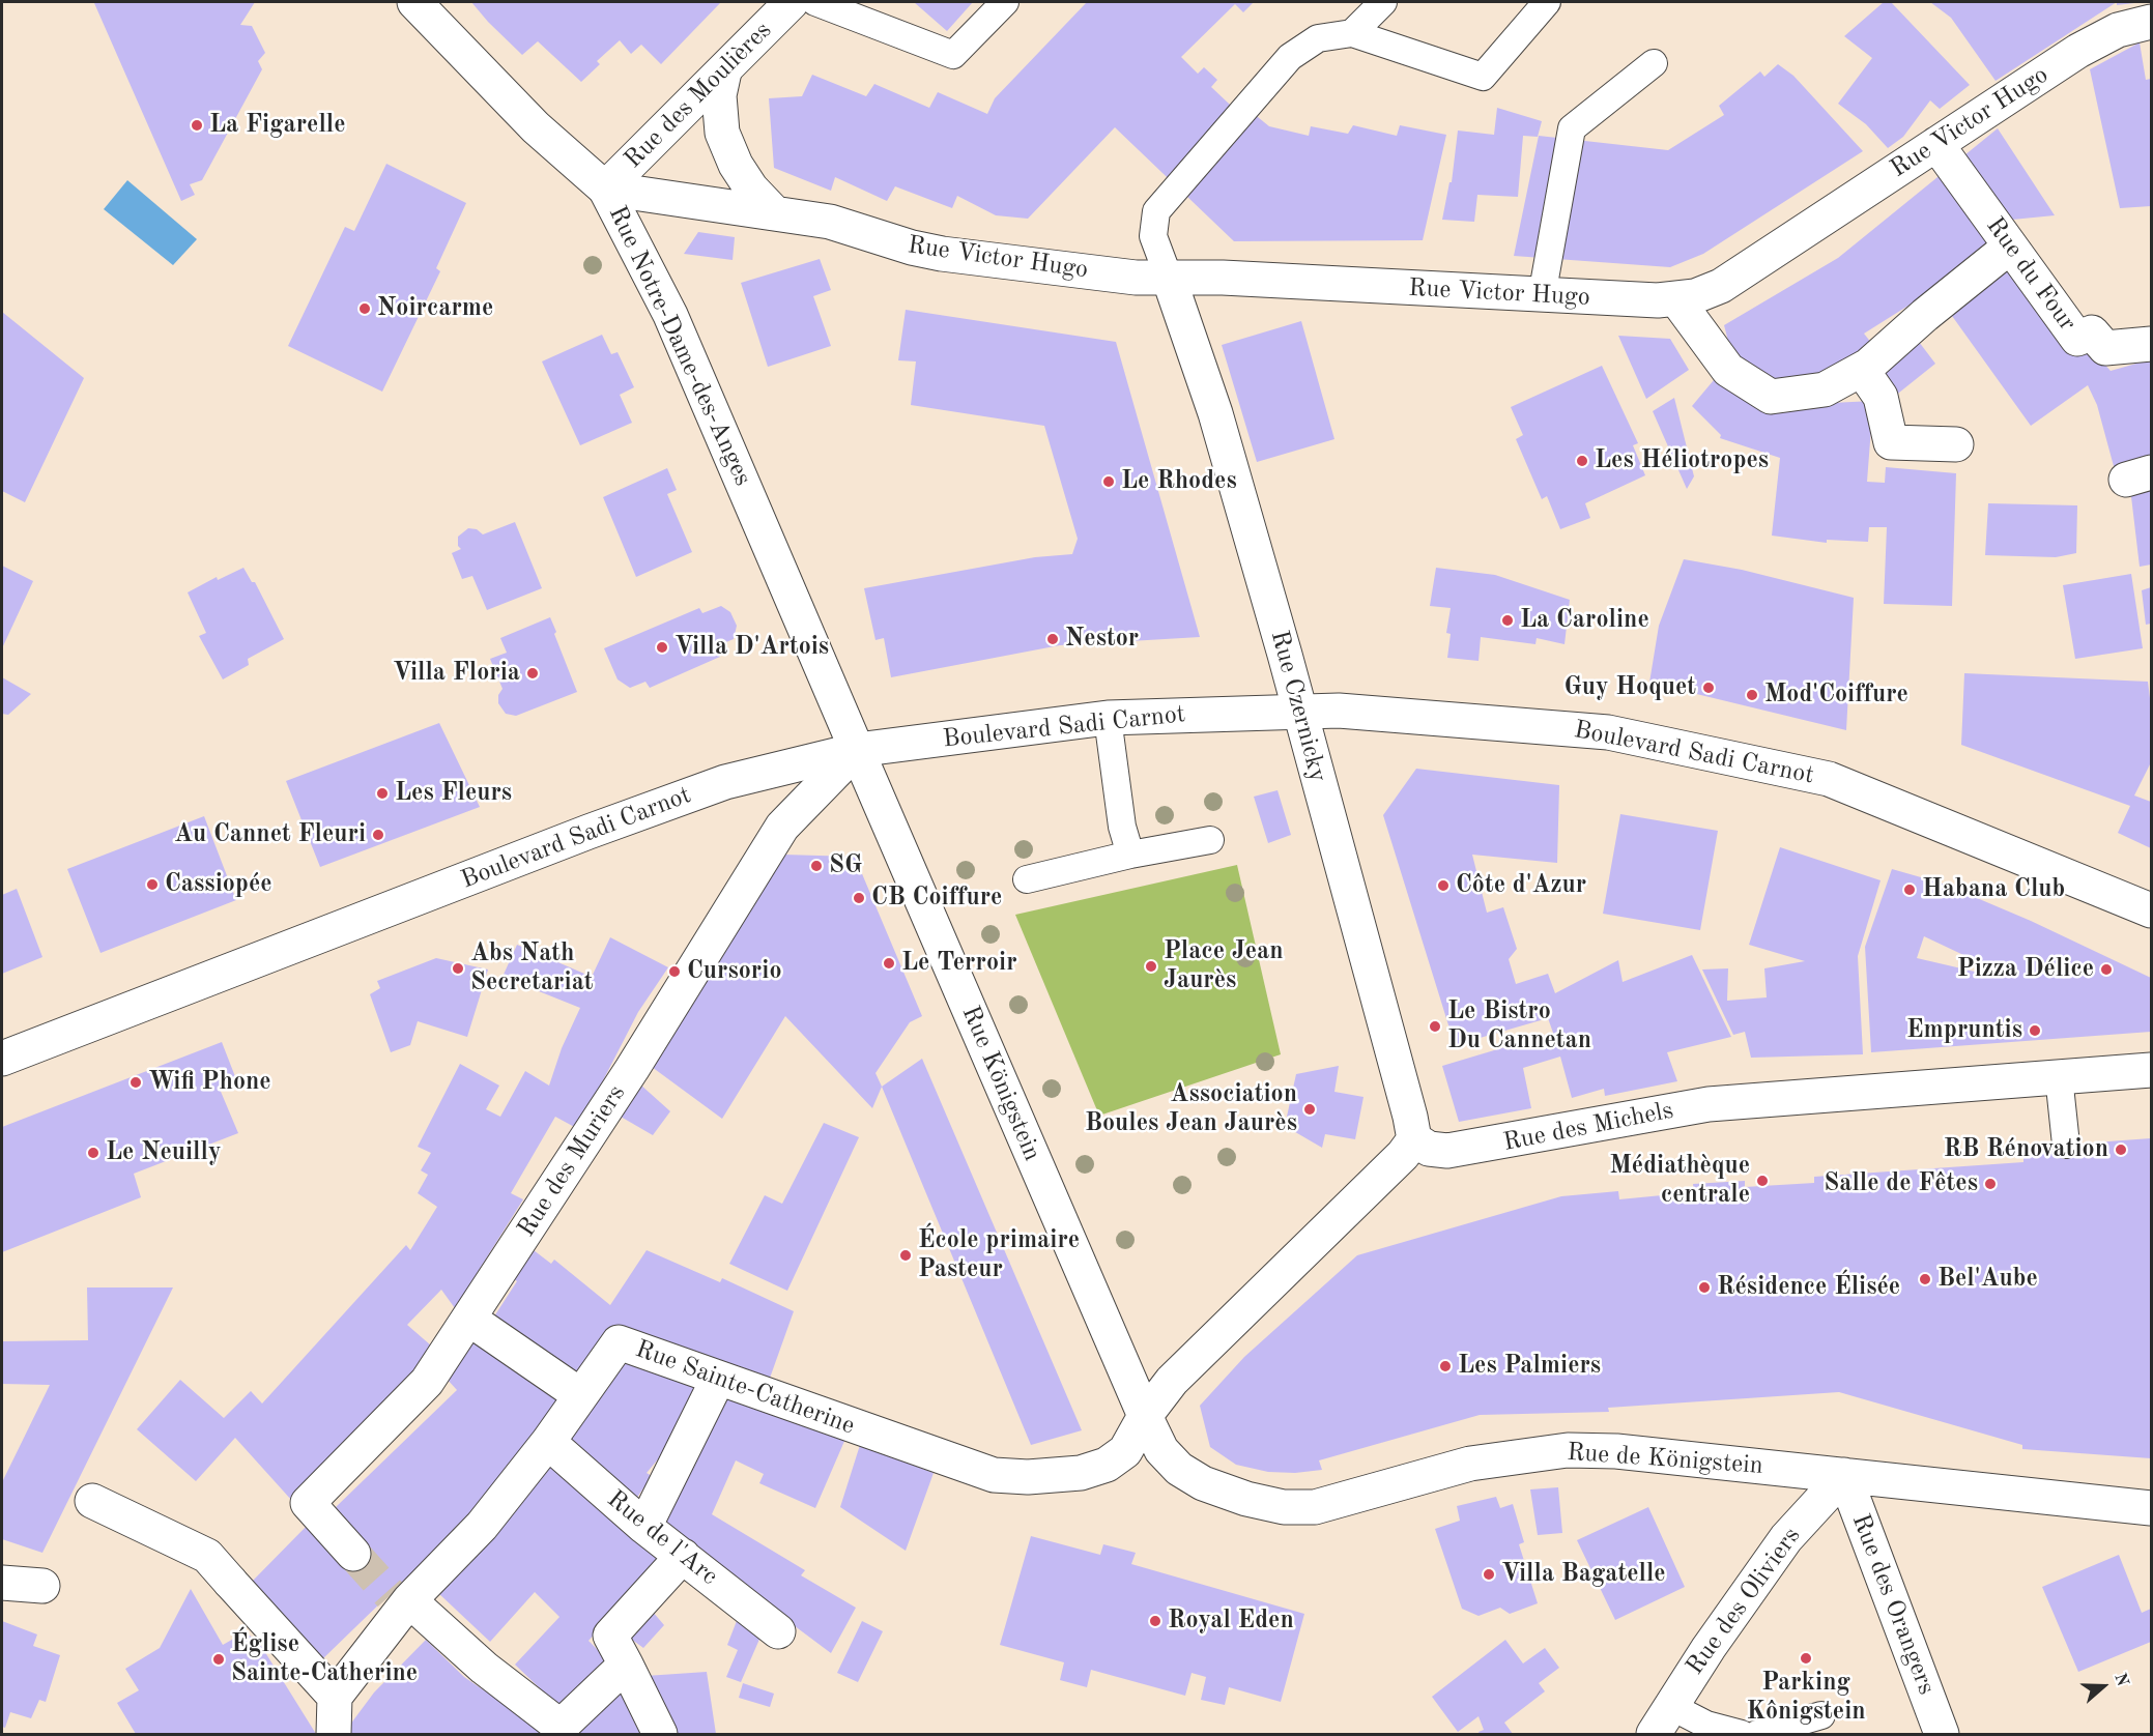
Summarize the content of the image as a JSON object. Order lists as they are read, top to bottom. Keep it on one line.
{"streets":{"street":["Rue des Moulières","Rue Victor Hugo","Rue du Four","Rue Notre-Dame-des-Anges","Rue Czernicky","Boulevard Sadi Carnot","Rue Königstein","Rue des Michels","Rue des Muriers","Rue Sainte-Catherine","Rue de Königstein","Rue de l'Arc","Rue des Oliviers","Rue des Orangers"]},"crossings":[["Rue des Moulières","Rue Victor Hugo"],["Rue des Moulières","Rue Notre-Dame-des-Anges"],["Rue Victor Hugo","Rue du Four"],["Rue Victor Hugo","Rue Notre-Dame-des-Anges"],["Rue Victor Hugo","Rue Czernicky"],["Rue Notre-Dame-des-Anges","Boulevard Sadi Carnot"],["Rue Notre-Dame-des-Anges","Rue Königstein"],["Rue Notre-Dame-des-Anges","Rue des Muriers"],["Rue Czernicky","Boulevard Sadi Carnot"],["Rue Czernicky","Rue des Michels"],["Boulevard Sadi Carnot","Rue Königstein"],["Boulevard Sadi Carnot","Rue des Muriers"],["Rue Königstein","Rue des Muriers"],["Rue Königstein","Rue Sainte-Catherine"],["Rue Königstein","Rue de Königstein"],["Rue Sainte-Catherine","Rue de Königstein"],["Rue Sainte-Catherine","Rue de l'Arc"],["Rue de Königstein","Rue des Oliviers"],["Rue de Königstein","Rue des Orangers"],["Rue des Oliviers","Rue des Orangers"]],"places":["La Figarelle","Noircarme","Les Héliotropes","Le Rhodes","La Caroline","Nestor","Villa D'Artois","Villa Floria","Guy Hoquet","Mod'Coiffure","Les Fleurs","Au Cannet Fleuri","SG","Cassiopée","Côte d'Azur","Habana Club","CB Coiffure","Le Terroir","Place Jean Jaurès","Abs Nath Secretariat","Pizza Délice","Cursorio","Le Bistro Du Cannetan","Empruntis","Wifi Phone","Association Boules Jean Jaurès","RB Rénovation","Le Neuilly","Médiathèque centrale","Salle de Fêtes","École primaire Pasteur","Bel'Aube","Résidence Élisée","Les Palmiers","Villa Bagatelle","Royal Eden","Parking Kônigstein","Église Sainte-Catherine"],"north":"right"}
